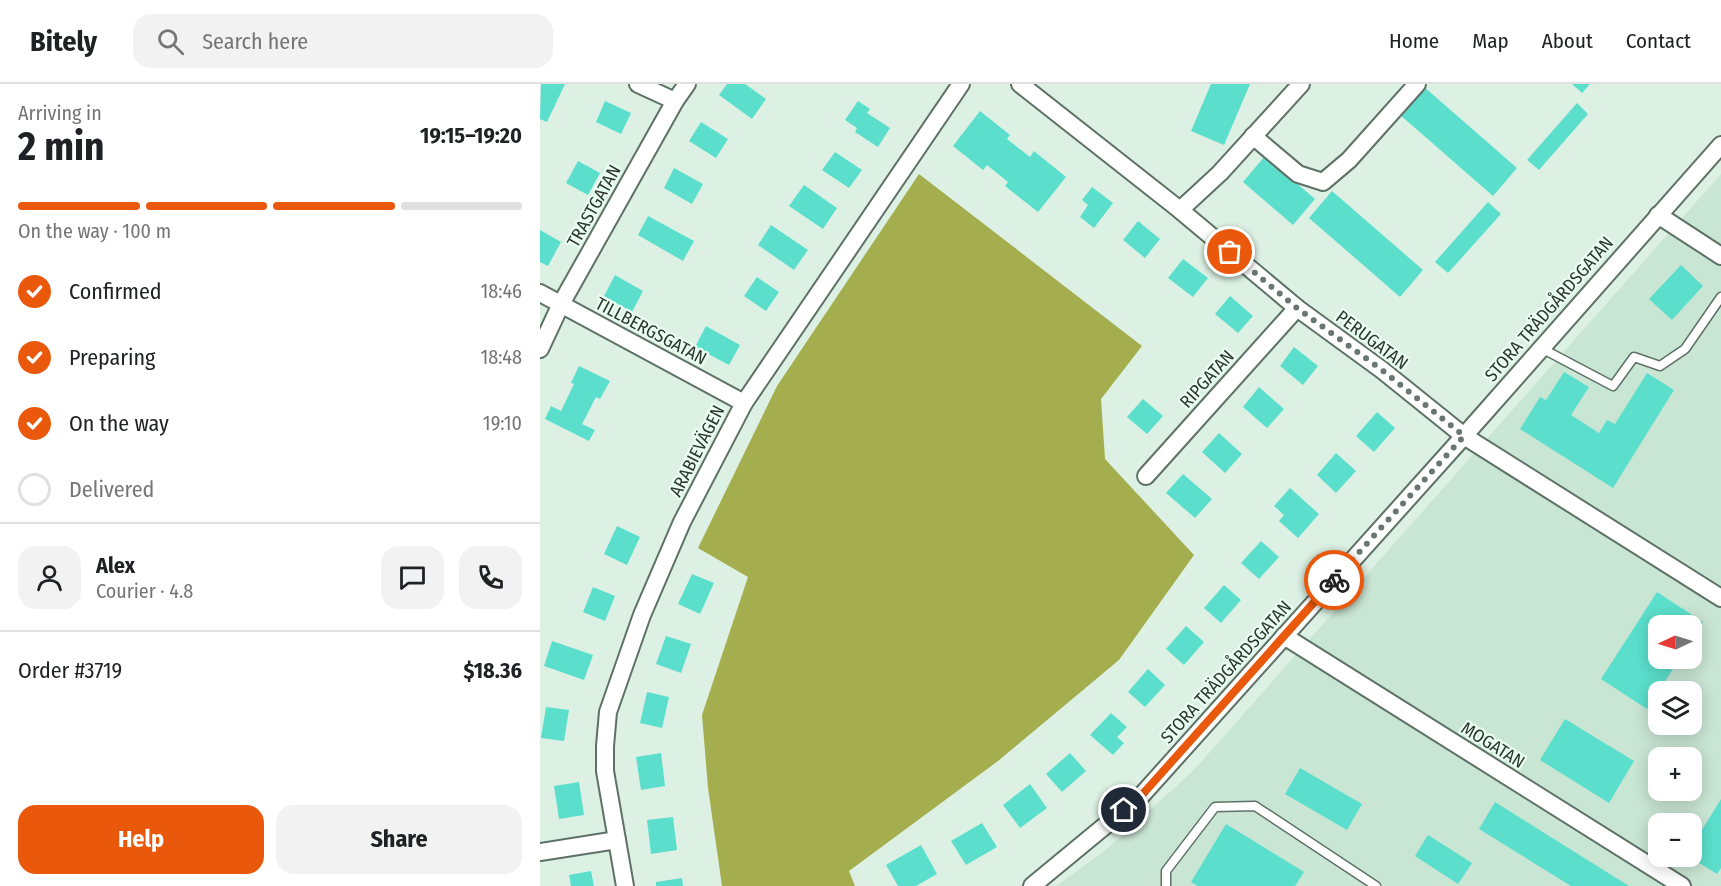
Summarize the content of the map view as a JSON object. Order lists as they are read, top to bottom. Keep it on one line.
{"streets":{"street":["TRASTGATAN","STORA TRÄDGÅRDSGATAN","TILLBERGSGATAN","PERUGATAN","RIPGATAN","ARABIEVÄGEN","MOGATAN"]},"crossings":[["TRASTGATAN","TILLBERGSGATAN"],["STORA TRÄDGÅRDSGATAN","PERUGATAN"],["STORA TRÄDGÅRDSGATAN","MOGATAN"],["TILLBERGSGATAN","ARABIEVÄGEN"],["PERUGATAN","RIPGATAN"]],"north":"left","page":{"header":"Bitely","search":"Search here","nav":["Home","Map","About","Contact"],"heading":["2 min","Arriving in","19:15–19:20"],"panel":["Alex","Courier · 4.8","Order #3719","$18.36"],"bar":"On the way · 100 m","list":[["Confirmed","18:46"],["Preparing","18:48"],["On the way","19:10"],"Delivered"],"map_buttons":["+","−"],"buttons":["Help","Share"]}}
